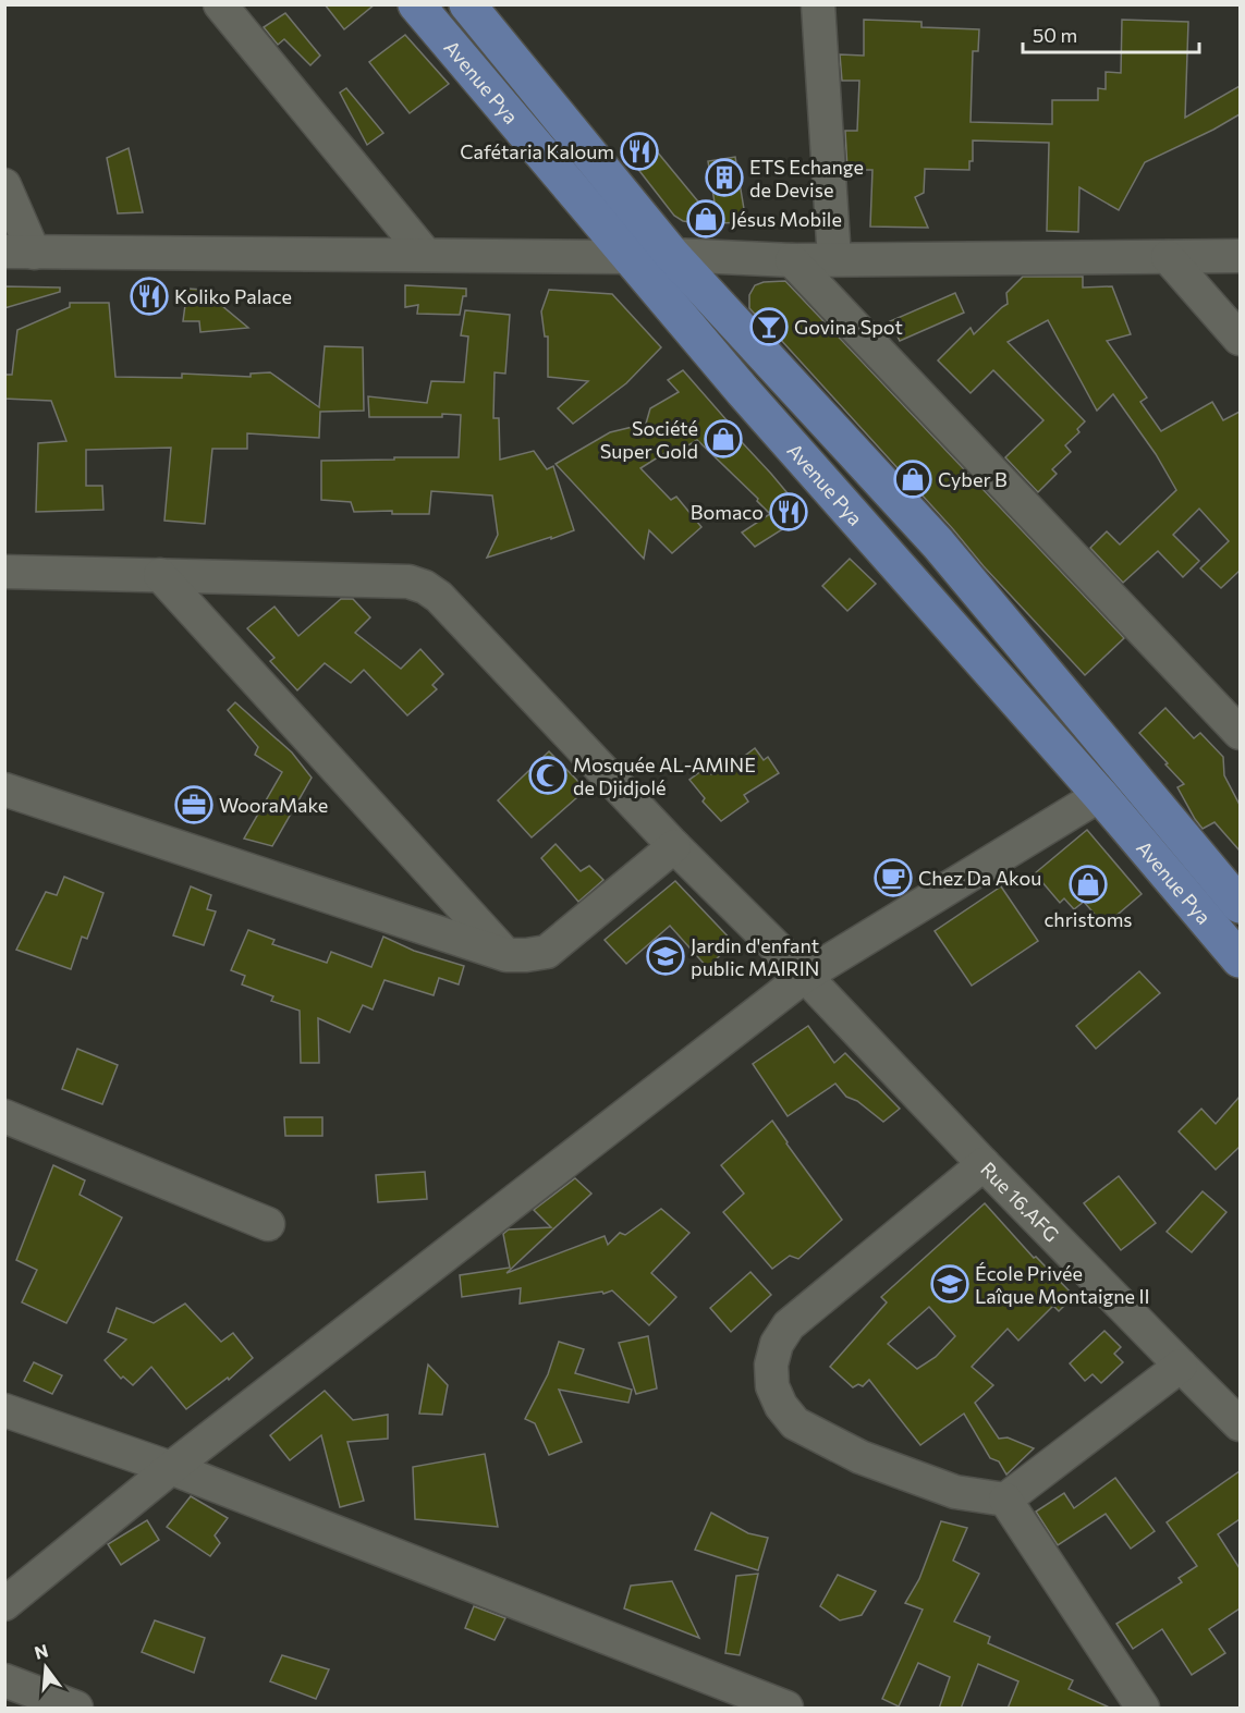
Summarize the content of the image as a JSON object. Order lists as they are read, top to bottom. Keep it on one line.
{"streets":{"main road":["Avenue Pya"],"street":["Rue 16.AFG"]},"places":{"restaurant":["Cafétaria Kaloum","Koliko Palace","Bomaco"],"building":["ETS Echange de Devise"],"shop":["Jésus Mobile","Société Super Gold","Cyber B","christoms"],"bar":["Govina Spot"],"mosque":["Mosquée AL-AMINE de Djidjolé"],"office":["WooraMake"],"cafe":["Chez Da Akou"],"school or university":["Jardin d'enfant public MAIRIN","École Privée Laîque Montaigne II"]},"scale_bar":"50 m","north":"top"}
